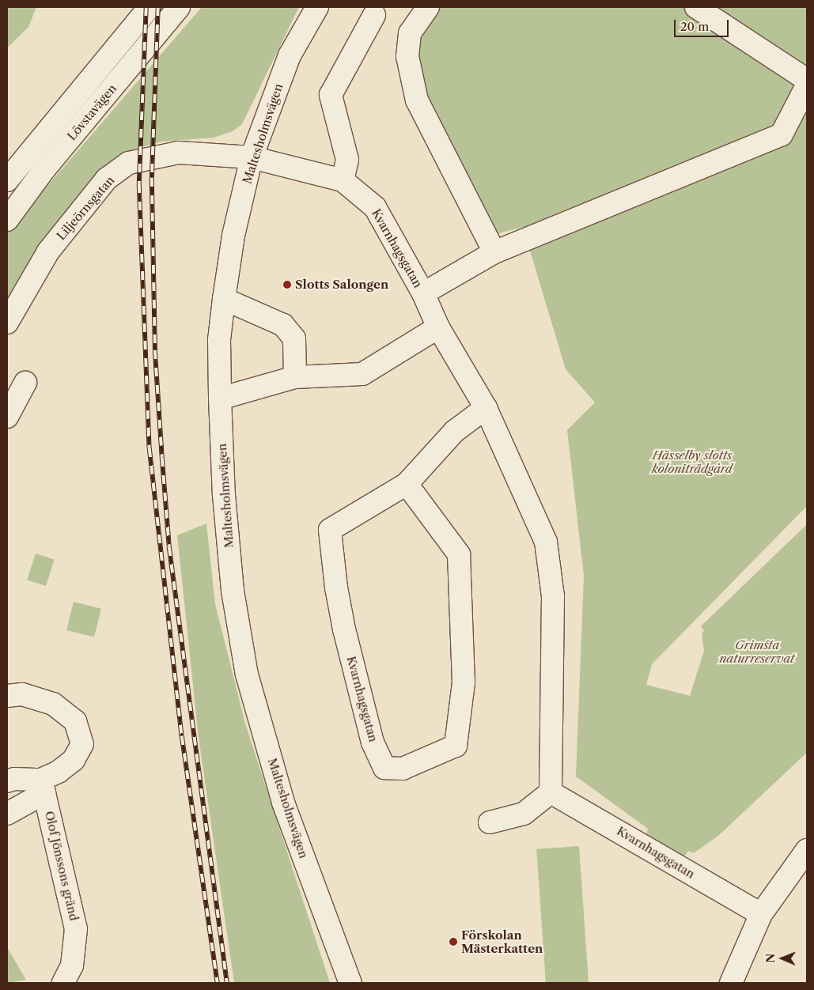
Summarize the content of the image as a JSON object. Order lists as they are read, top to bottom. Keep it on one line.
{"streets":{"street":["Lövstavägen","Maltesholmsvägen","Liljeörnsgatan","Kvarnhagsgatan","Olof Jönssons gränd"]},"crossings":[["Maltesholmsvägen","Liljeörnsgatan"],["Maltesholmsvägen","Kvarnhagsgatan"],["Liljeörnsgatan","Kvarnhagsgatan"]],"parks":["Hässelby slotts koloniträdgård","Grimsta naturreservat"],"places":["Slotts Salongen","Förskolan Mästerkatten"],"scale_bar":"20 m","north":"left"}
